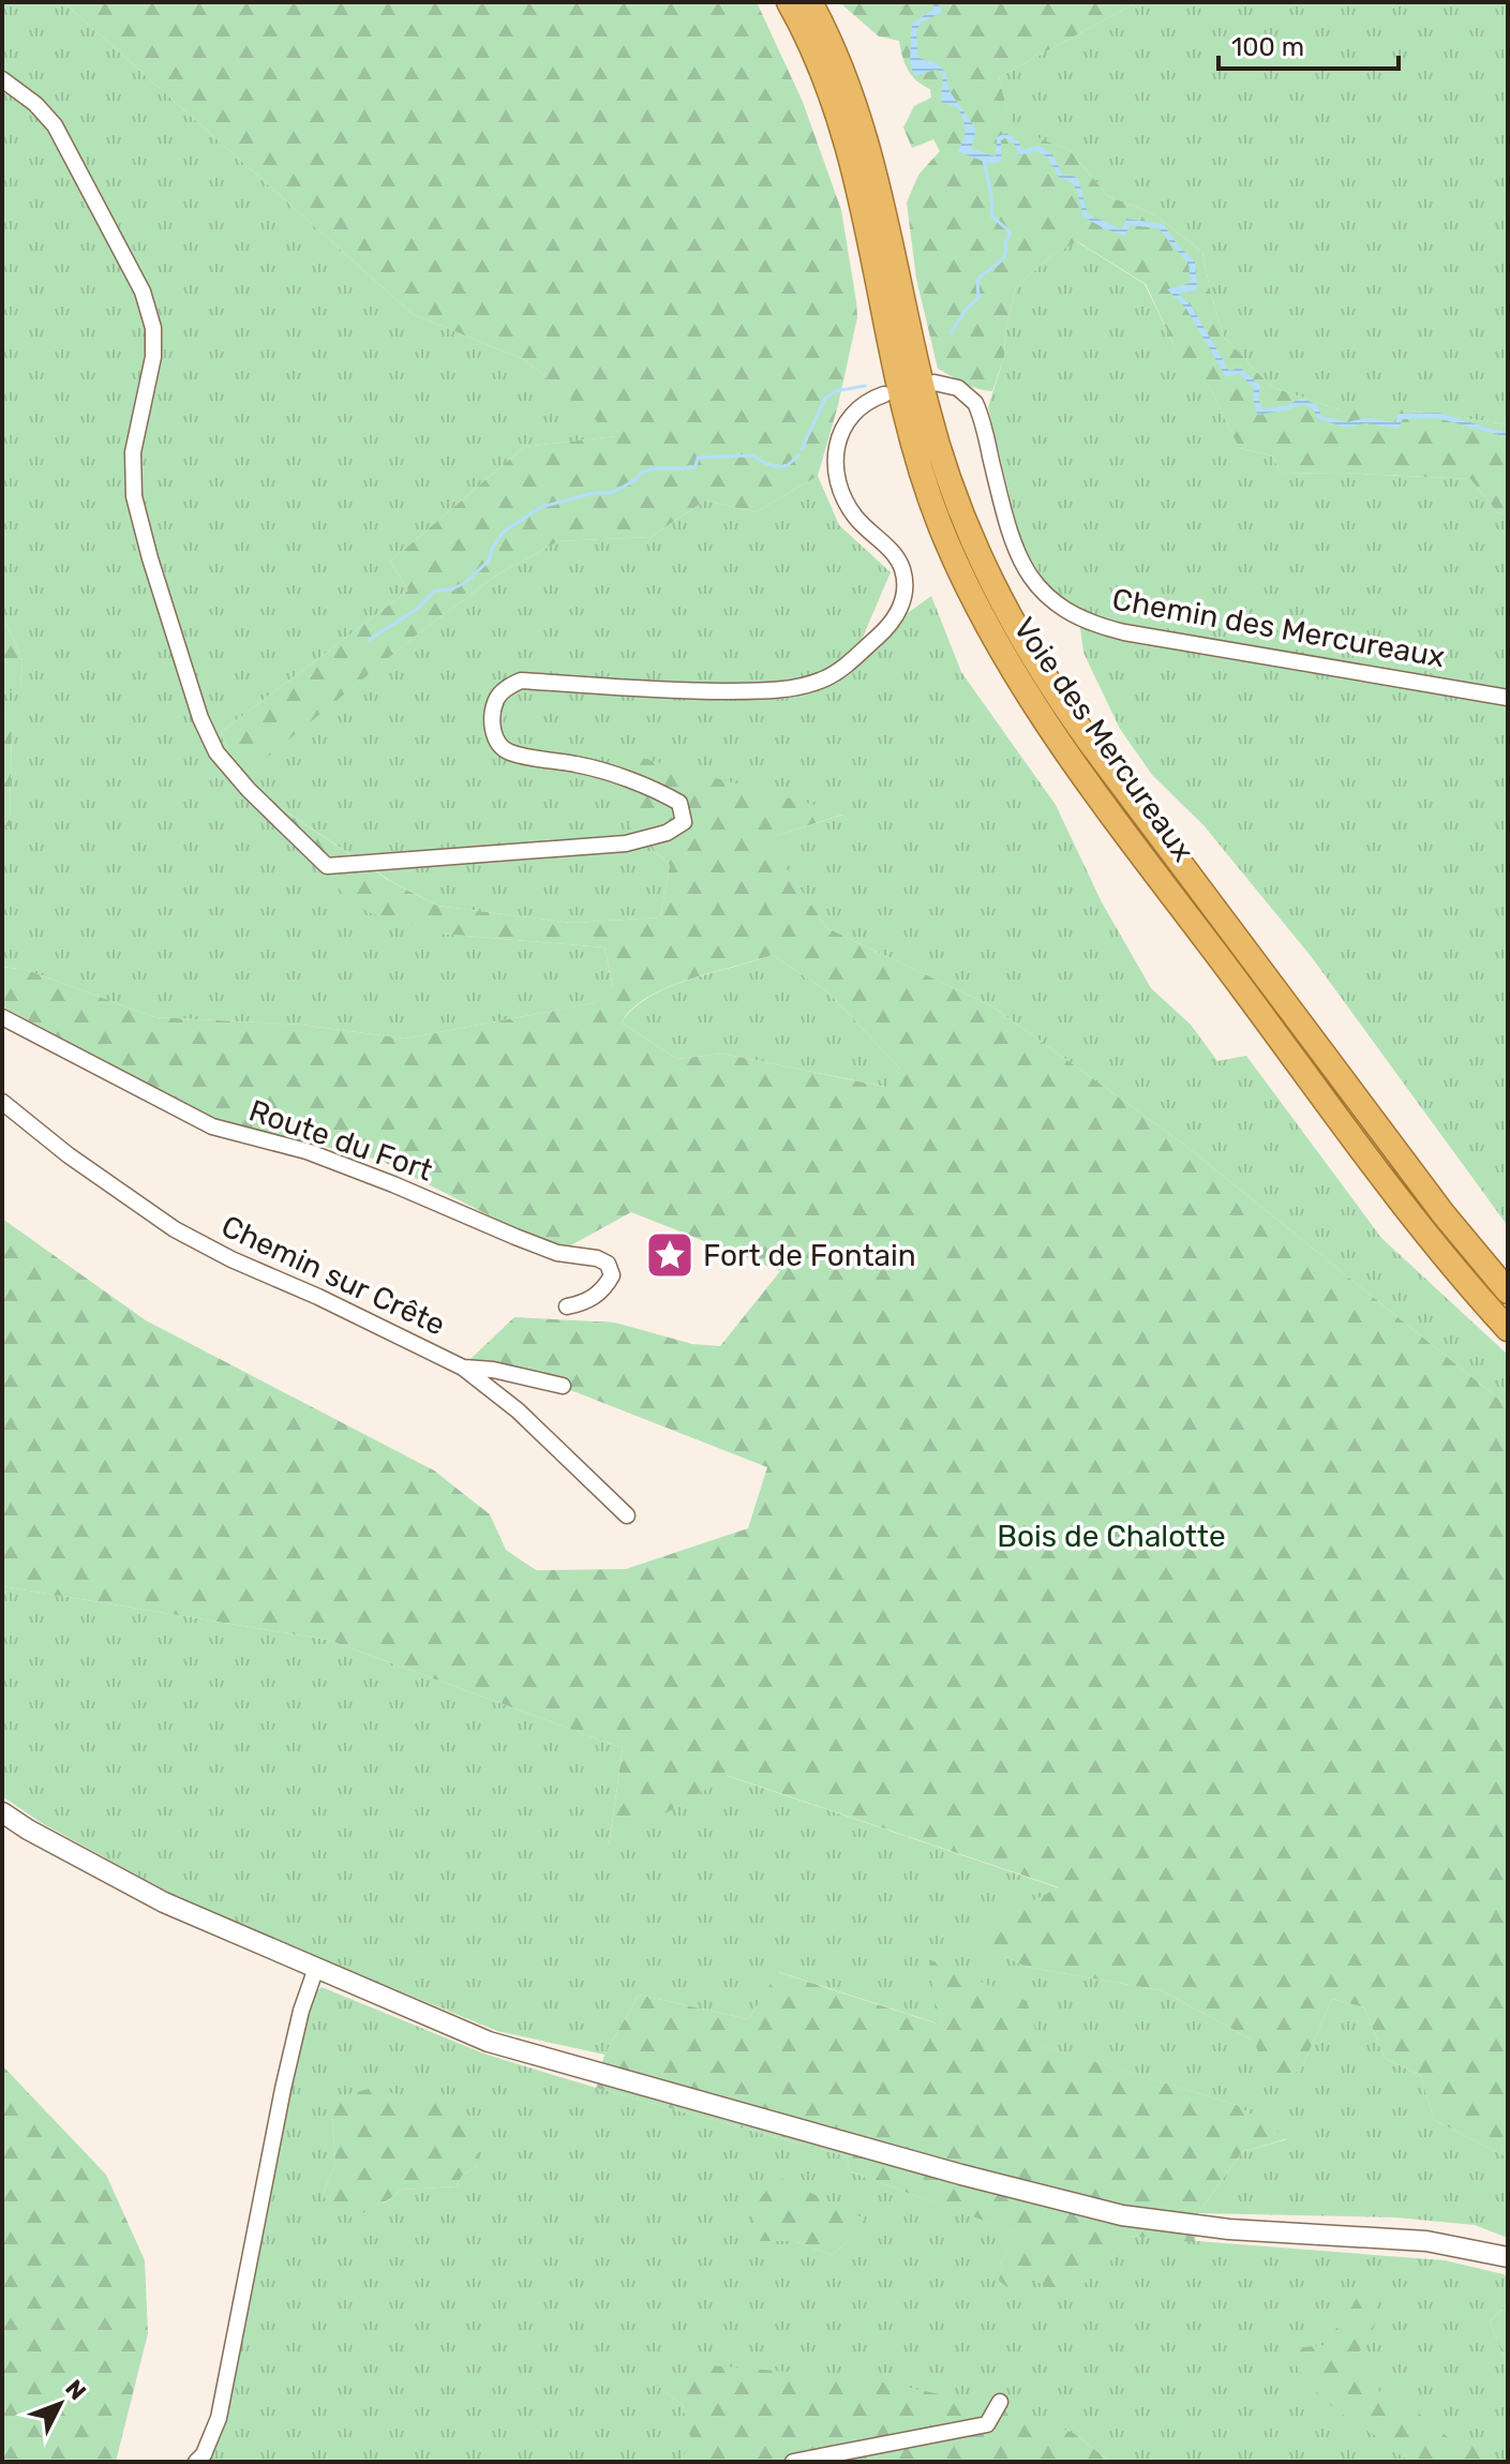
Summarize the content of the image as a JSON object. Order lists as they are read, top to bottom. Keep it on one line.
{"streets":{"highway":["Voie des Mercureaux"],"street":["Chemin des Mercureaux","Route du Fort","Chemin sur Crête"]},"parks":["Bois de Chalotte"],"places":{"place":["Fort de Fontain"]},"scale_bar":"100 m","north":"top right"}
